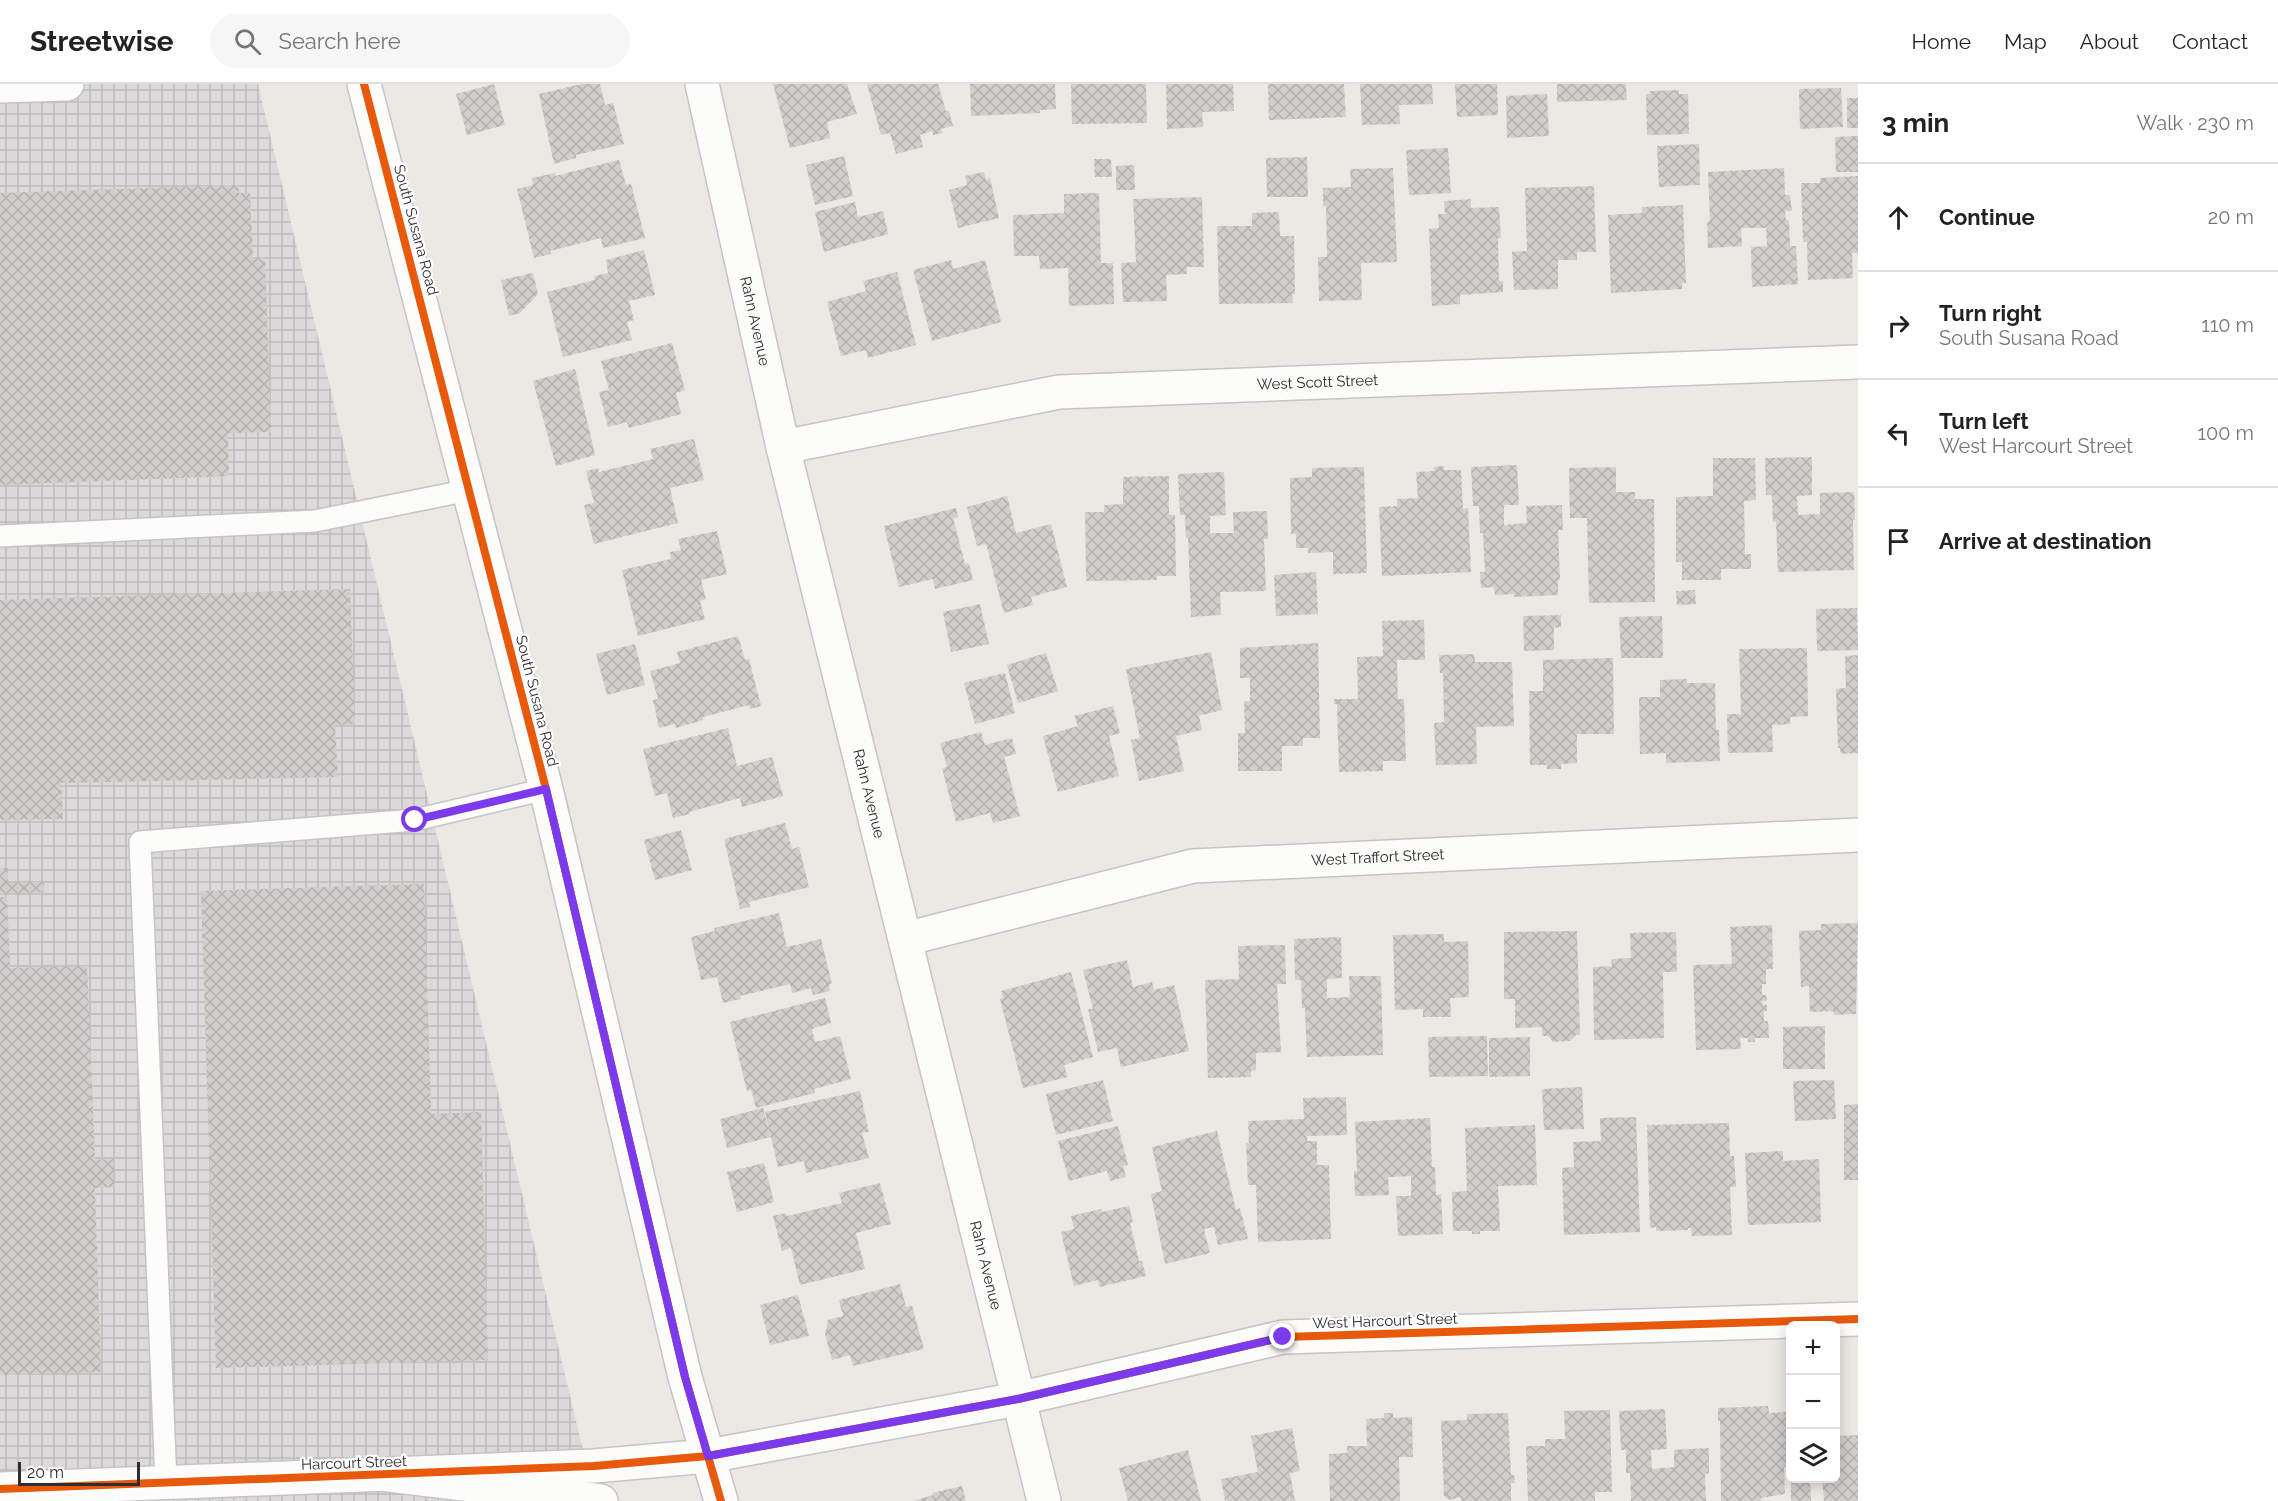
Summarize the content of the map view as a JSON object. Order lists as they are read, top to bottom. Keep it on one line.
{"streets":{"street":["South Susana Road","Rahn Avenue","West Scott Street","West Traffort Street","West Harcourt Street","Harcourt Street"]},"crossings":[["South Susana Road","West Harcourt Street"],["South Susana Road","Harcourt Street"],["Rahn Avenue","West Scott Street"],["Rahn Avenue","West Traffort Street"],["Rahn Avenue","West Harcourt Street"],["West Harcourt Street","Harcourt Street"]],"scale_bar":"20 m","page":{"header":"Streetwise","search":"Search here","nav":["Home","Map","About","Contact"],"heading":["3 min","Walk · 230 m"],"list":[["Continue","20 m"],["Turn right","South Susana Road","110 m"],["Turn left","West Harcourt Street","100 m"],"Arrive at destination"],"map_buttons":["+","−"],"scale":"20 m"}}
